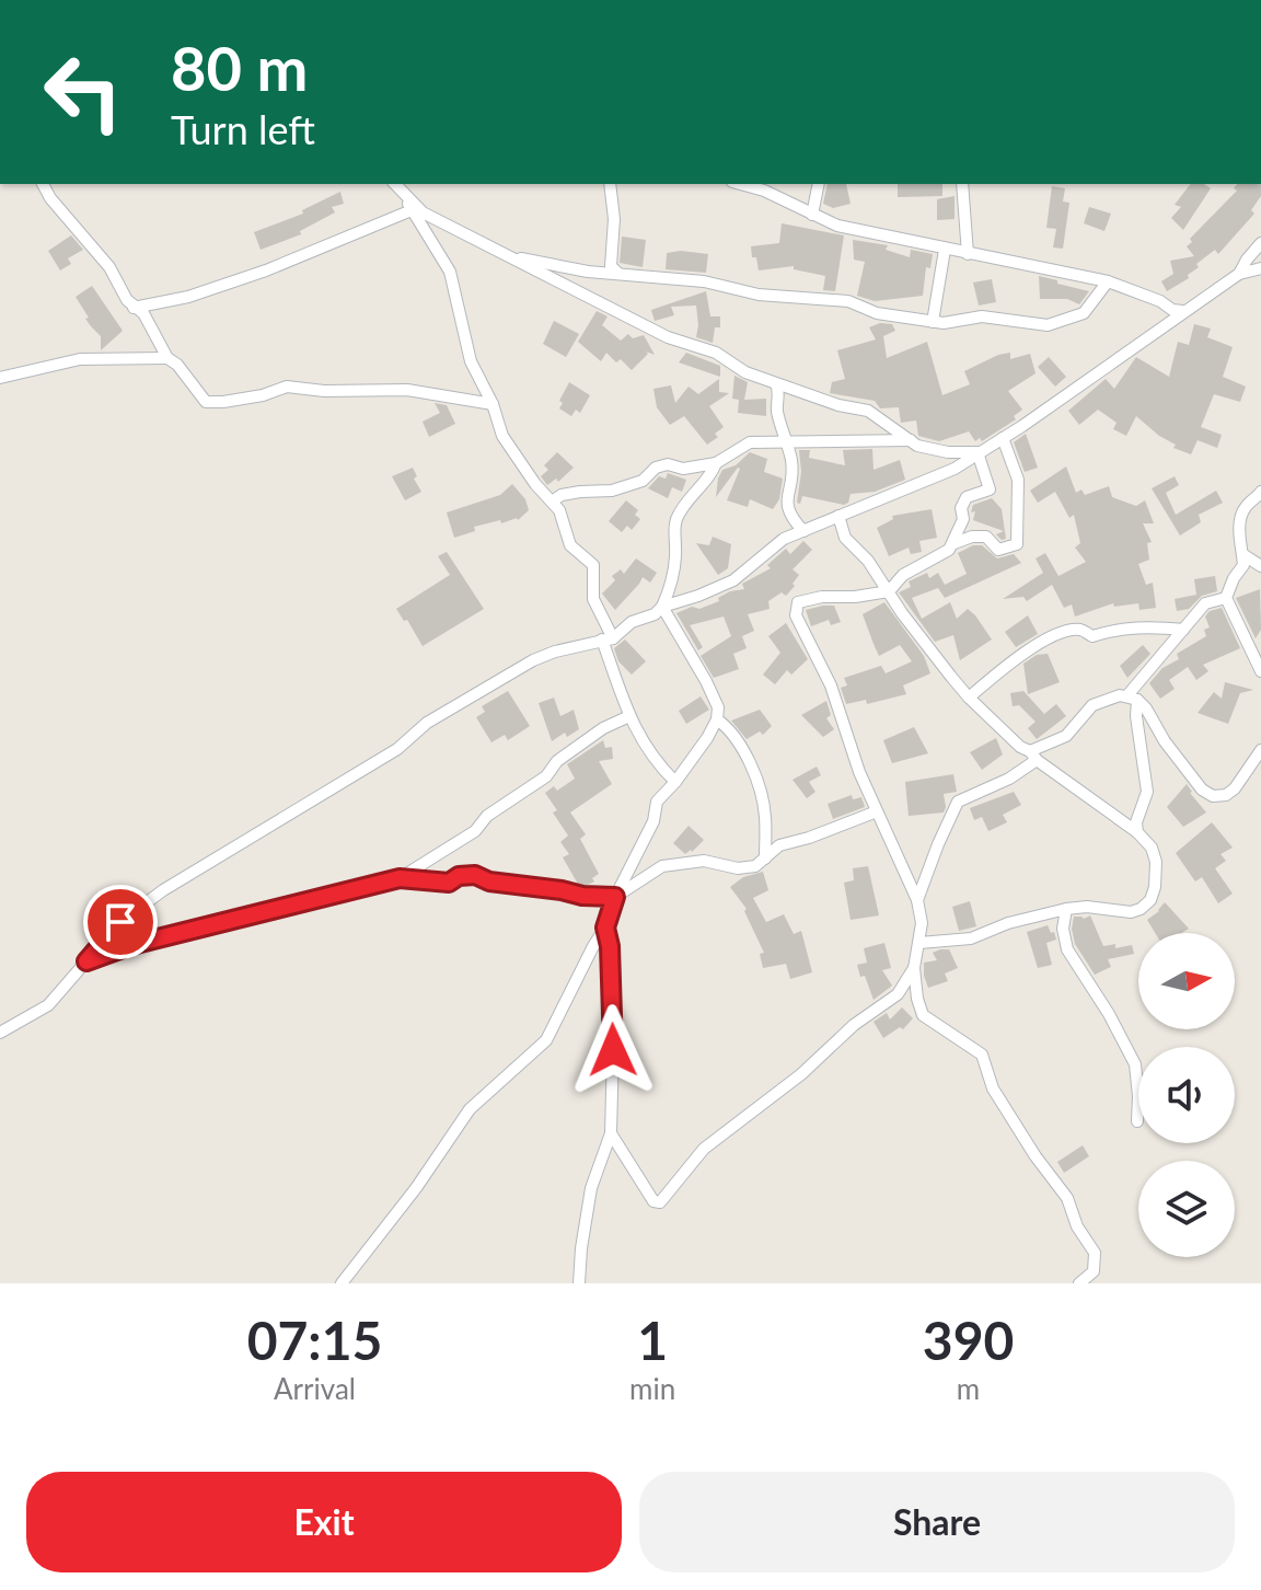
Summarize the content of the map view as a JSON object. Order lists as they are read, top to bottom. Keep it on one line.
{"north":"right","page":{"turn":["80 m","Turn left"],"eta":["07:15","Arrival","1","min","390","m"],"buttons":["Exit","Share"]}}
